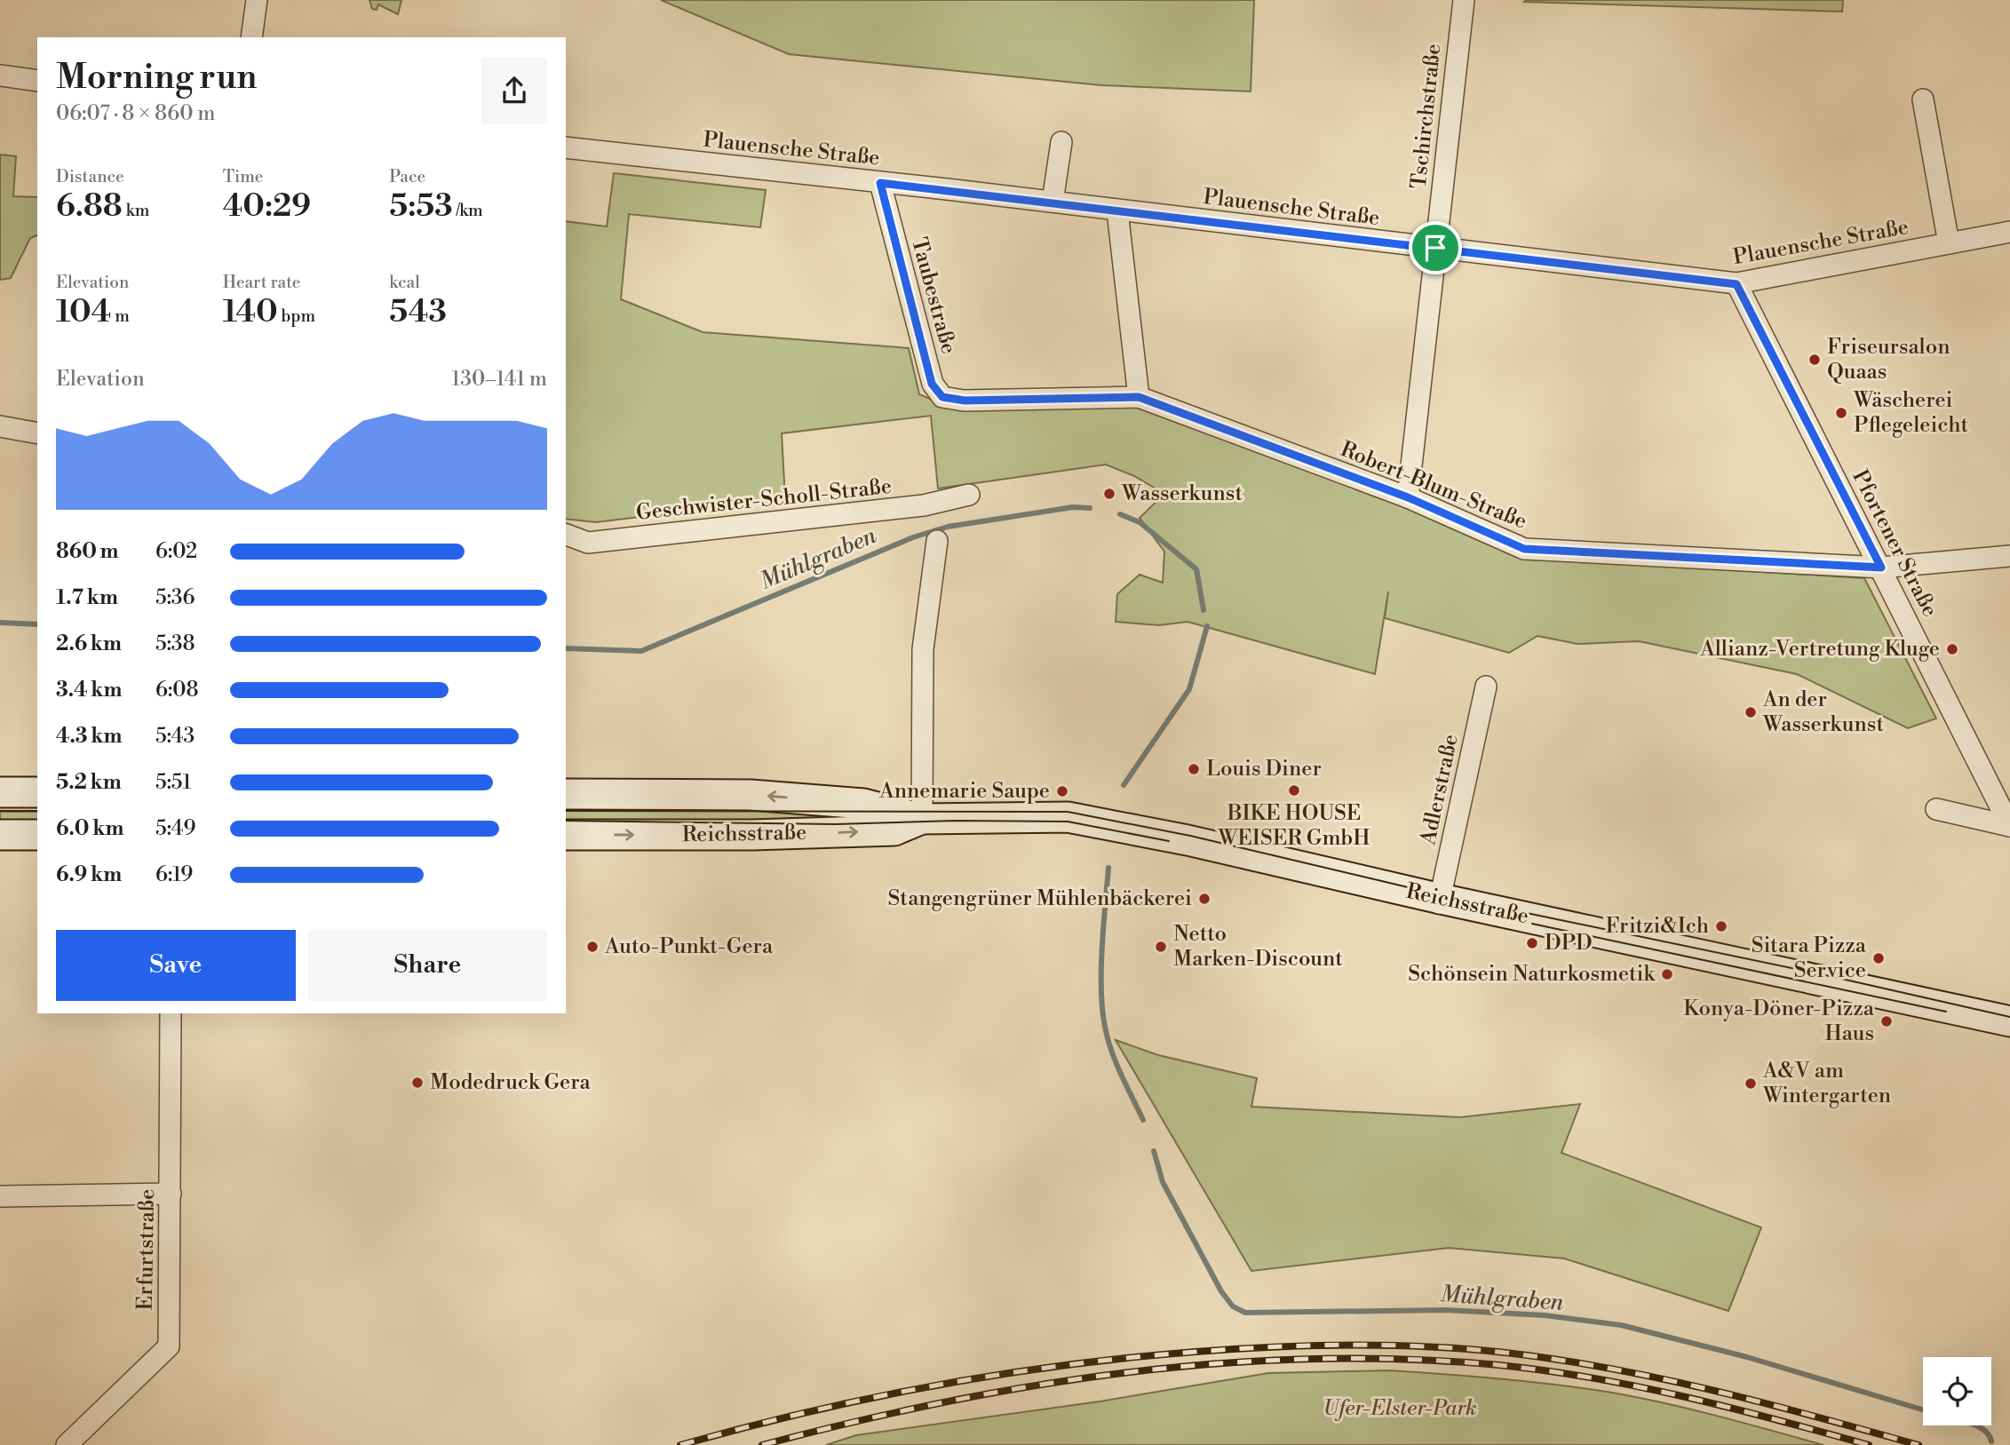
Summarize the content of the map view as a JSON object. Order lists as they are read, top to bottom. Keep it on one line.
{"streets":{"main road":["Reichsstraße"],"street":["Tschirchstraße","Plauensche Straße","Taubestraße","Robert-Blum-Straße","Geschwister-Scholl-Straße","Pfortener Straße","Adlerstraße","Erfurtstraße"]},"crossings":[["Tschirchstraße","Plauensche Straße"],["Tschirchstraße","Robert-Blum-Straße"],["Plauensche Straße","Taubestraße"],["Plauensche Straße","Pfortener Straße"],["Taubestraße","Robert-Blum-Straße"],["Robert-Blum-Straße","Pfortener Straße"],["Adlerstraße","Reichsstraße"]],"water":["Mühlgraben"],"parks":["Ufer-Elster-Park"],"places":["Friseursalon Quaas","Wäscherei Pflegeleicht","Wasserkunst","Allianz-Vertretung Kluge","An der Wasserkunst","Louis Diner","BIKE HOUSE WEISER GmbH","Annemarie Saupe","Stangengrüner Mühlenbäckerei","Fritzi&Ich","DPD","Auto-Punkt-Gera","Netto Marken-Discount","Sitara Pizza Service","Schönsein Naturkosmetik","Konya-Döner-Pizza Haus","Modedruck Gera","A&V am Wintergarten"],"page":{"heading":["Morning run","06:07 · 8 × 860 m"],"stats":[["Distance","6.88 km"],["Time","40:29"],["Pace","5:53 /km"],["Elevation","104 m"],["Heart rate","140 bpm"],["kcal","543"]],"chart":["Elevation","130–141 m"],"list":[{"name":"860 m","note":"6:02"},{"name":"1.7 km","note":"5:36"},{"name":"2.6 km","note":"5:38"},{"name":"3.4 km","note":"6:08"},{"name":"4.3 km","note":"5:43"},{"name":"5.2 km","note":"5:51"},{"name":"6.0 km","note":"5:49"},{"name":"6.9 km","note":"6:19"}],"buttons":["Save","Share"]}}
